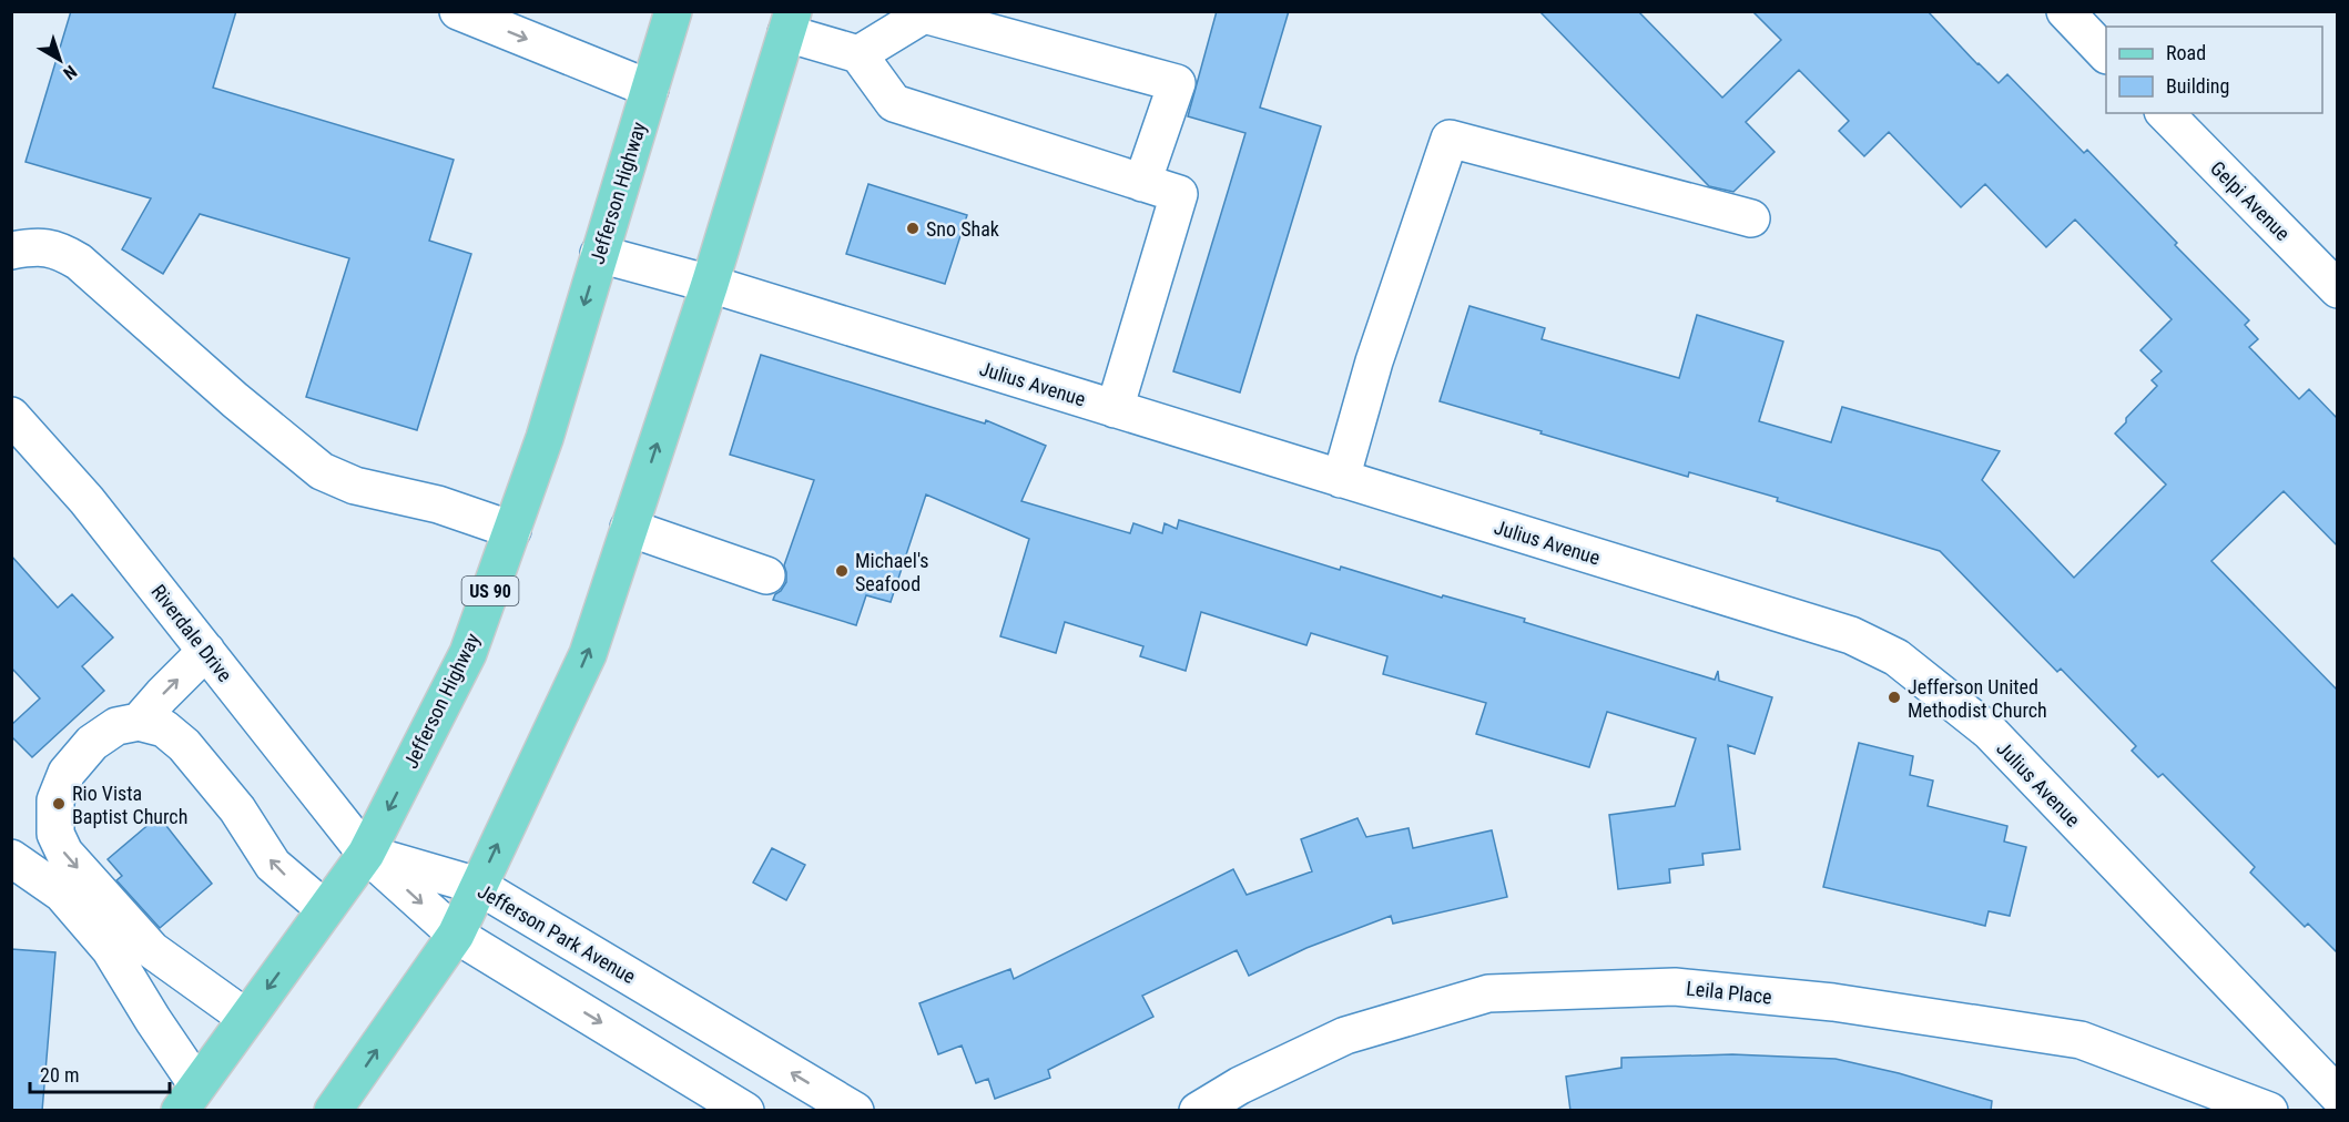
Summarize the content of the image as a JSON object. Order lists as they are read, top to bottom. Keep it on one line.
{"streets":{"main road":["Jefferson Highway","US 90"],"street":["Gelpi Avenue","Julius Avenue","Riverdale Drive","Jefferson Park Avenue","Leila Place"]},"crossings":[["Jefferson Highway","Julius Avenue"],["Jefferson Highway","Riverdale Drive"],["Jefferson Highway","Jefferson Park Avenue"],["Riverdale Drive","Jefferson Park Avenue"]],"places":["Sno Shak","Michael's Seafood","Jefferson United Methodist Church","Rio Vista Baptist Church"],"legend":["Road","Building"],"scale_bar":"20 m","north":"bottom right"}
